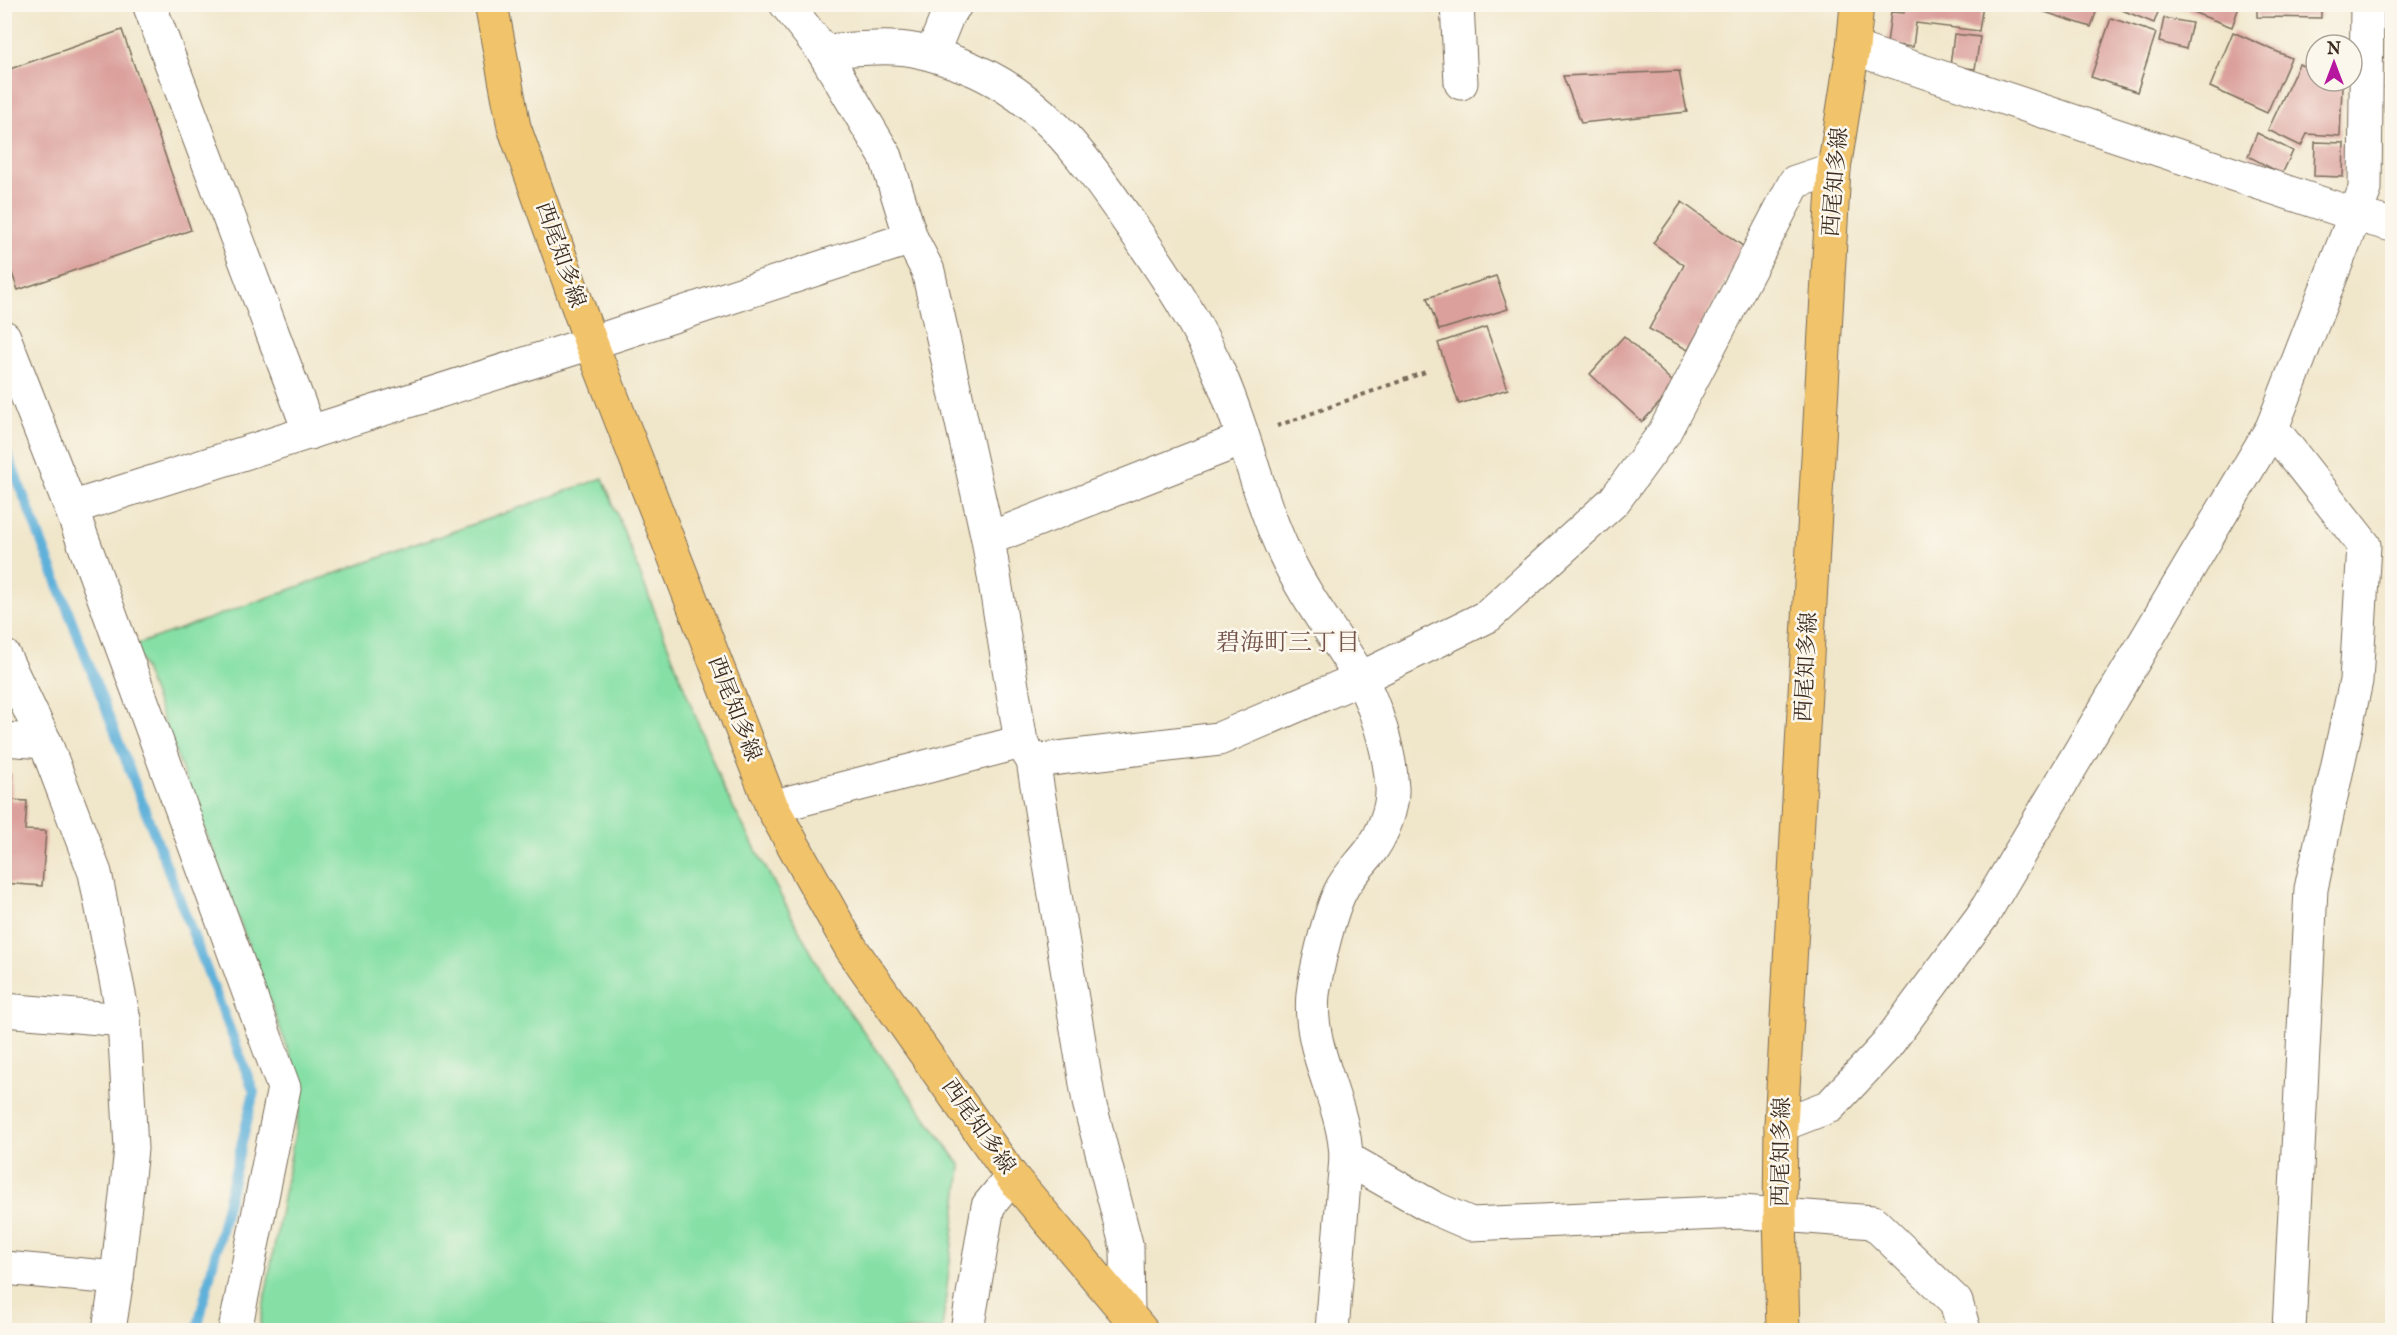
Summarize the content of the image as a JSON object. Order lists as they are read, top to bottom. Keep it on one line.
{"streets":{"main road":["西尾知多線"]},"districts":["碧海町三丁目"],"north":"top"}
